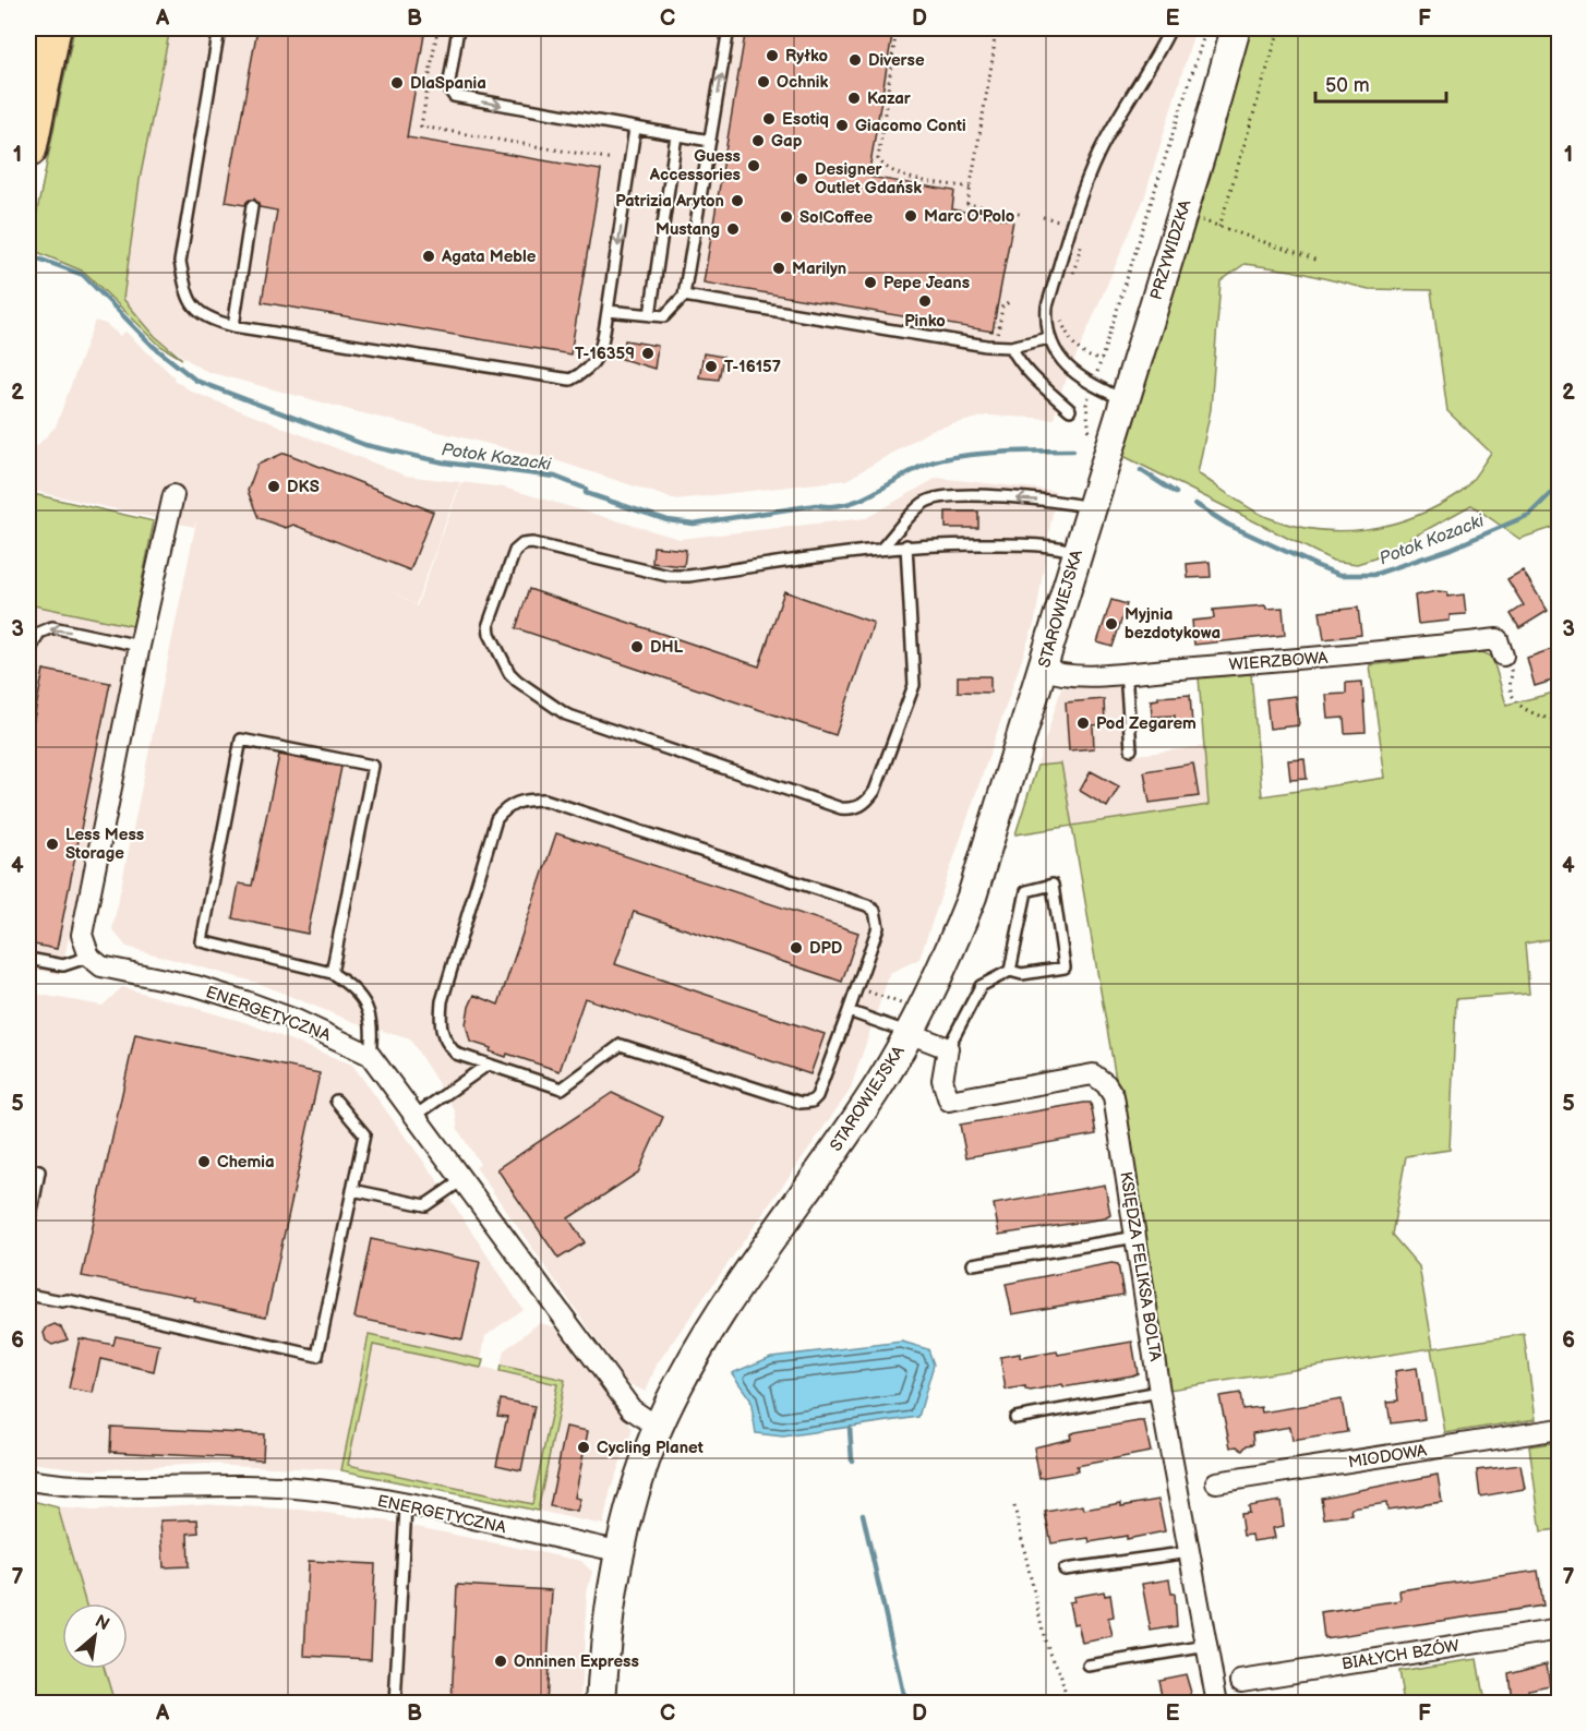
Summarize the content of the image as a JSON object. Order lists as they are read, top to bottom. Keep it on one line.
{"streets":{"street":["PRZYWIDZKA","STAROWIEJSKA","WIERZBOWA","ENERGETYCZNA","KSIĘDZA FELIKSA BOLTA","MIODOWA","BIAŁYCH BZÓW"]},"crossings":[["PRZYWIDZKA","STAROWIEJSKA"],["STAROWIEJSKA","WIERZBOWA"],["STAROWIEJSKA","ENERGETYCZNA"]],"water":["Potok Kozacki"],"places":["Ryłko","Diverse","Ochnik","DlaSpania","Kazar","Esotiq","Giacomo Conti","Gap","Guess Accessories","Designer Outlet Gdańsk","Patrizia Aryton","Marc O'Polo","So!Coffee","Mustang","Agata Meble","Marilyn","Pepe Jeans","Pinko","T-16359","T-16157","DKS","Myjnia bezdotykowa","DHL","Pod Zegarem","Less Mess Storage","DPD","Chemia","Cycling Planet","Onninen Express"],"scale_bar":"50 m","north":"top right","grid":{"columns":["A","B","C","D","E","F"],"rows":["1","2","3","4","5","6","7"]}}
